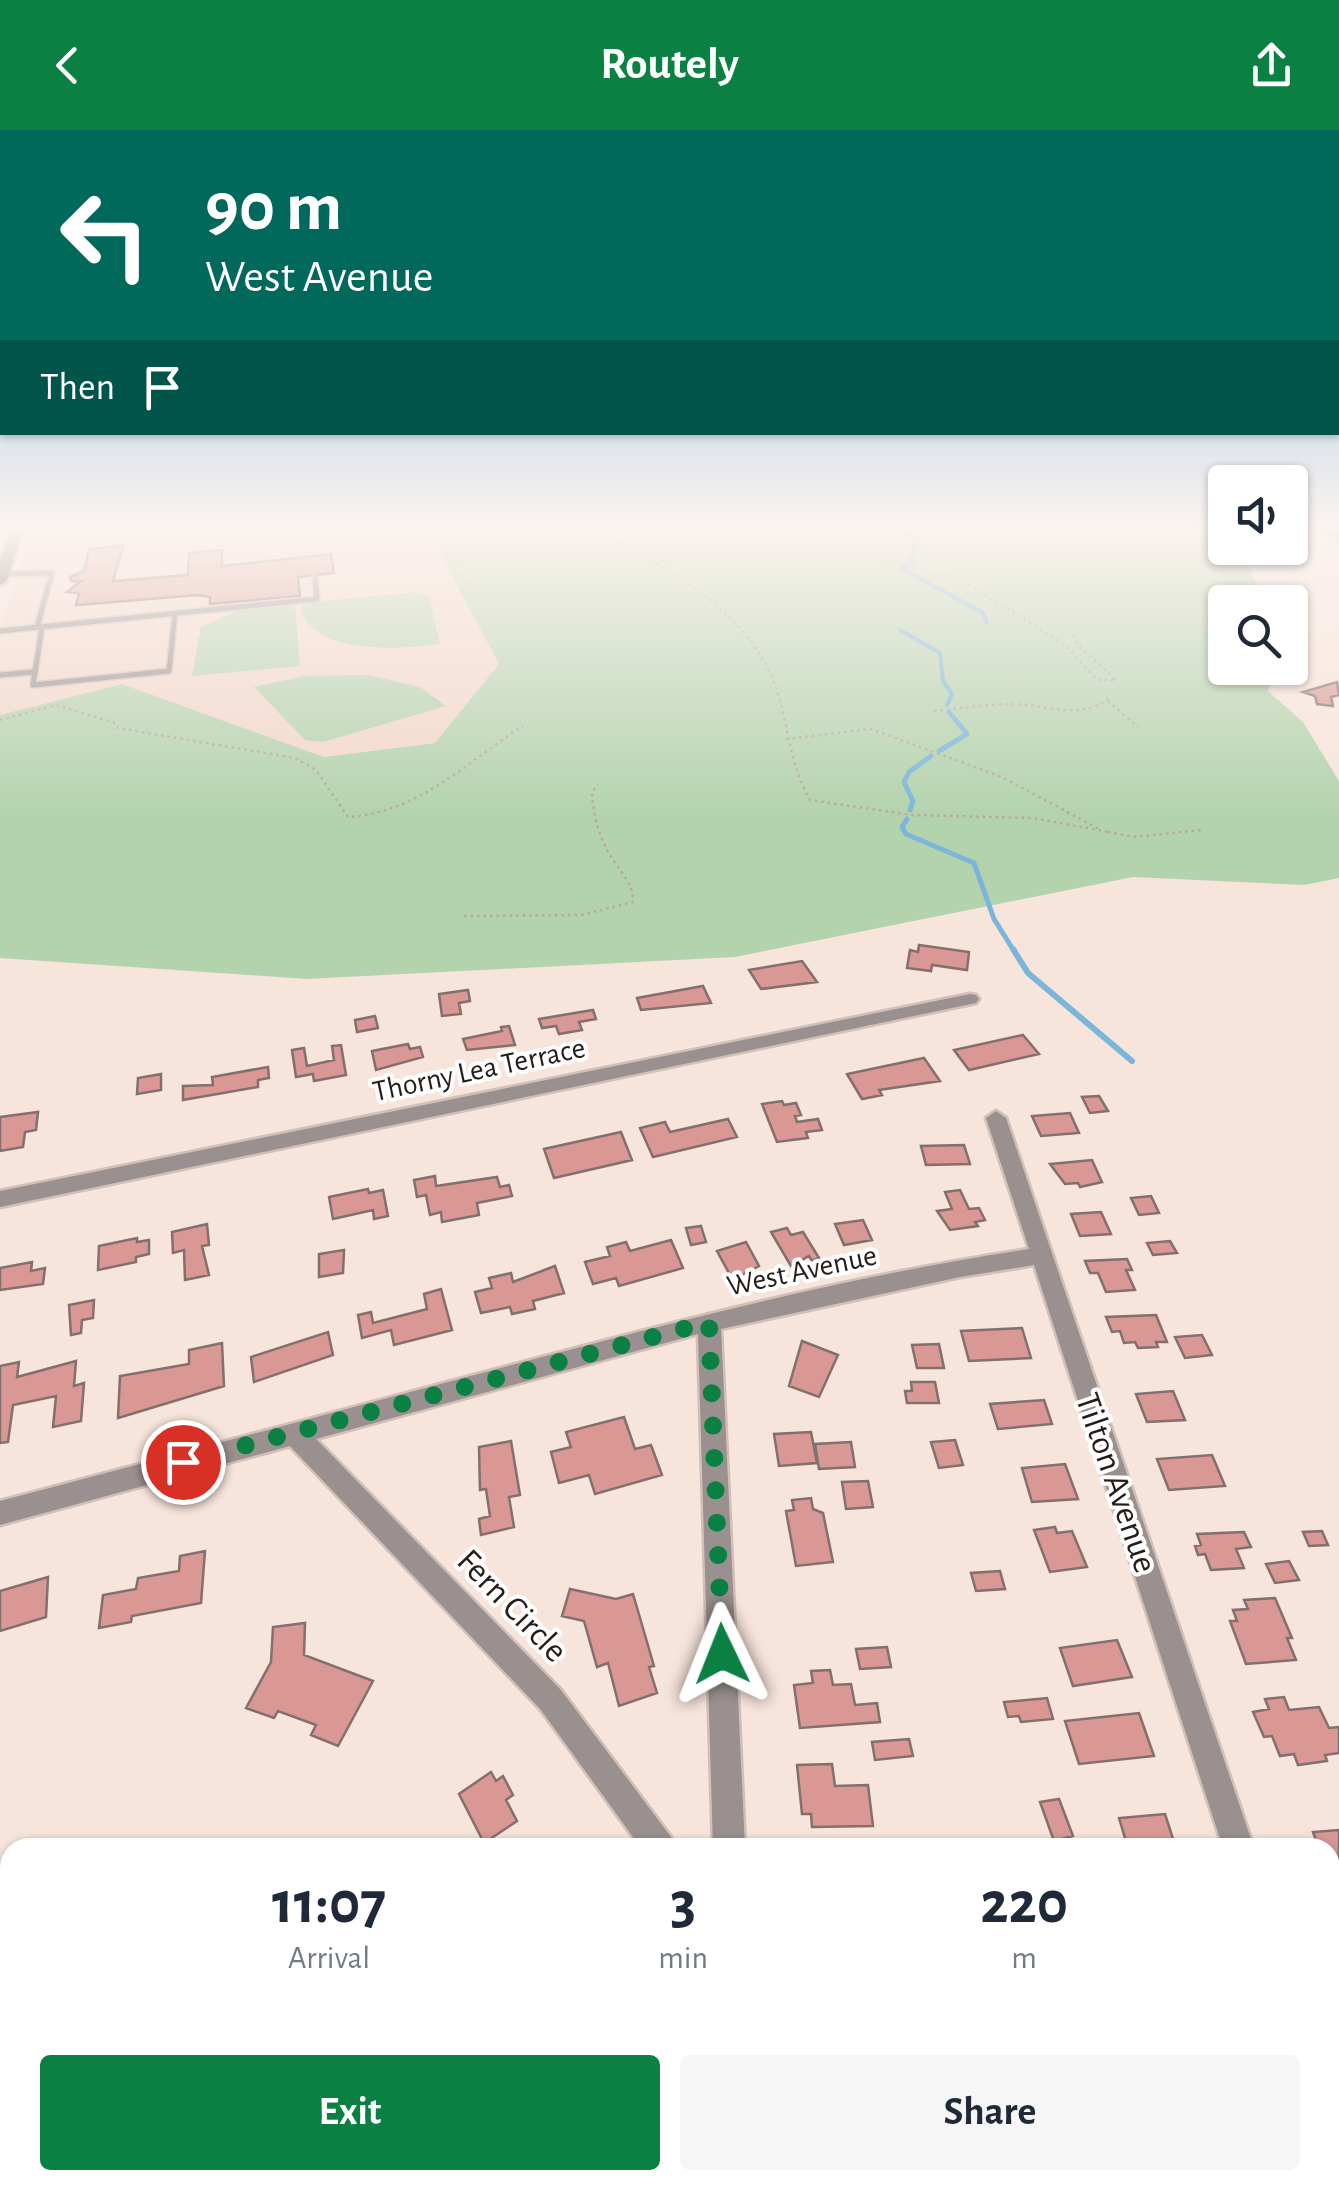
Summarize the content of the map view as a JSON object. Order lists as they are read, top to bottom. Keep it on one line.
{"streets":{"street":["Thorny Lea Terrace","West Avenue","Tilton Avenue","Fern Circle"]},"crossings":[["West Avenue","Tilton Avenue"],["West Avenue","Fern Circle"]],"page":{"header":"Routely","turn":["90 m","West Avenue"],"then":"Then","eta":["11:07","Arrival","3","min","220","m"],"buttons":["Exit","Share"]}}
